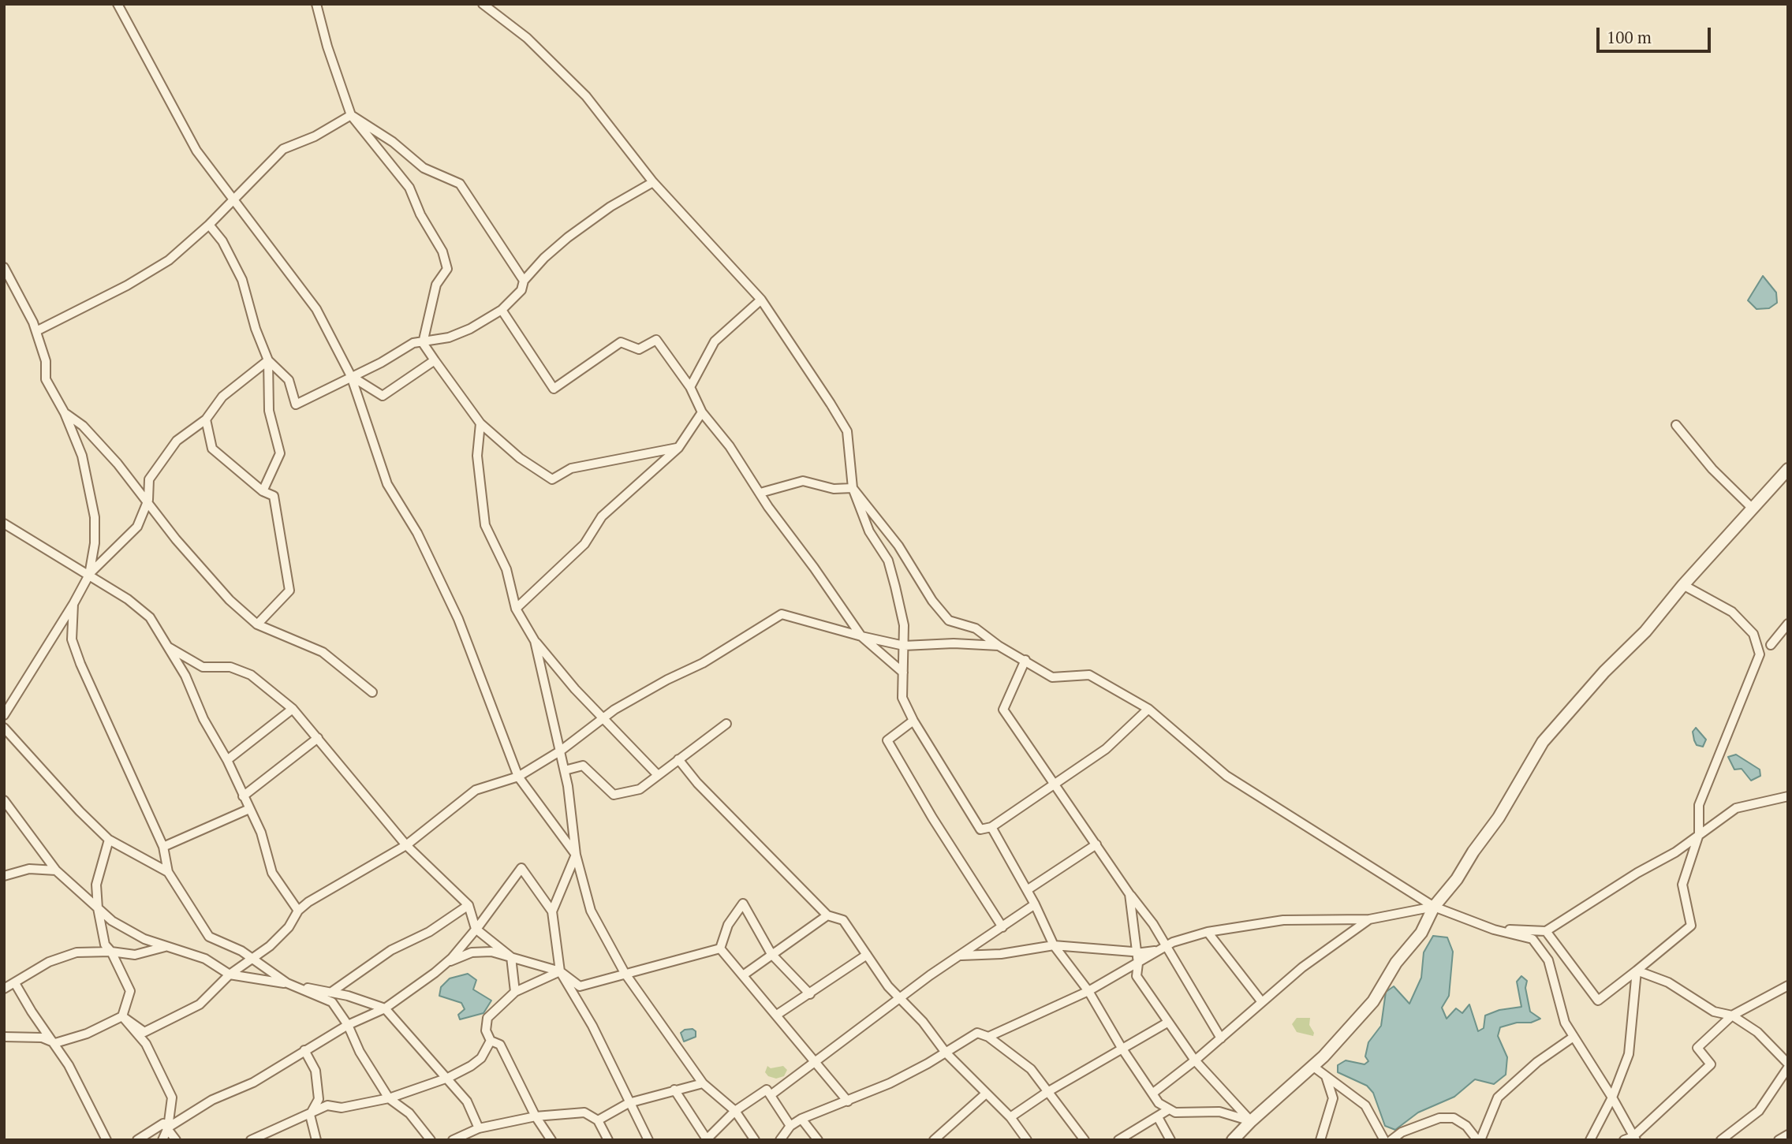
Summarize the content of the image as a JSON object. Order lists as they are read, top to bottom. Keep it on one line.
{"scale_bar":"100 m"}
